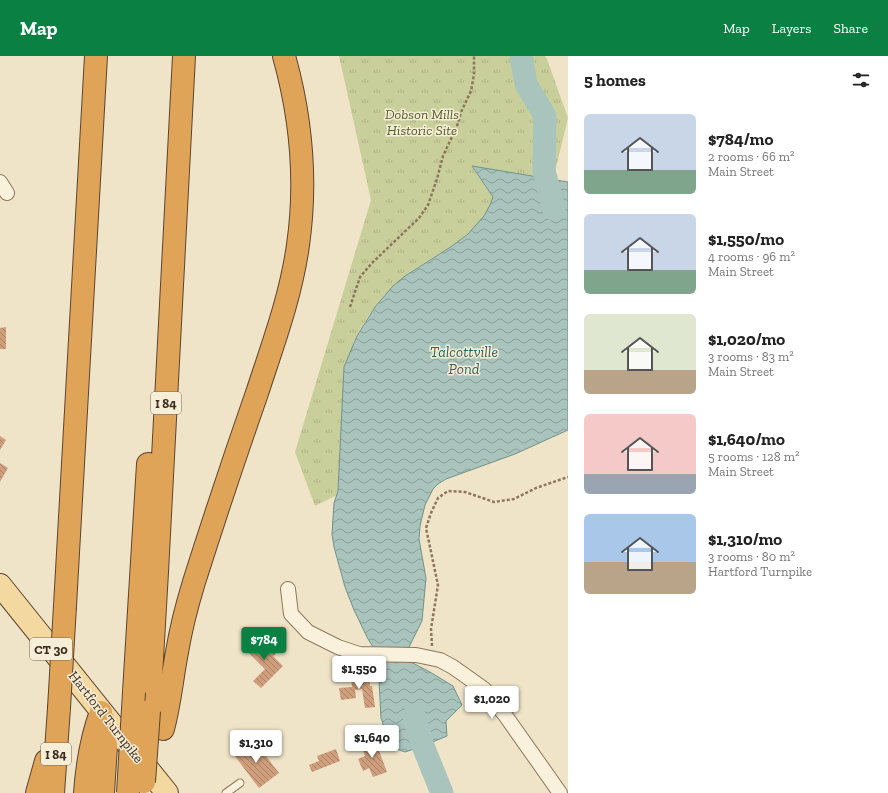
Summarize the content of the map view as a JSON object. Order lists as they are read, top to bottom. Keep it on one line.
{"streets":{"highway":["I 84"],"main road":["CT 30","Hartford Turnpike"]},"water":["Talcottville Pond"],"parks":["Dobson Mills Historic Site"],"page":{"header":"Map","nav":["Map","Layers","Share"],"heading":"5 homes","list":[{"name":"$784/mo","note":"2 rooms · 66 m² · Main Street"},{"name":"$1,550/mo","note":"4 rooms · 96 m² · Main Street"},{"name":"$1,020/mo","note":"3 rooms · 83 m² · Main Street"},{"name":"$1,640/mo","note":"5 rooms · 128 m² · Main Street"},{"name":"$1,310/mo","note":"3 rooms · 80 m² · Hartford Turnpike"}],"price":["$784","$1,550","$1,020","$1,640","$1,310"]}}
